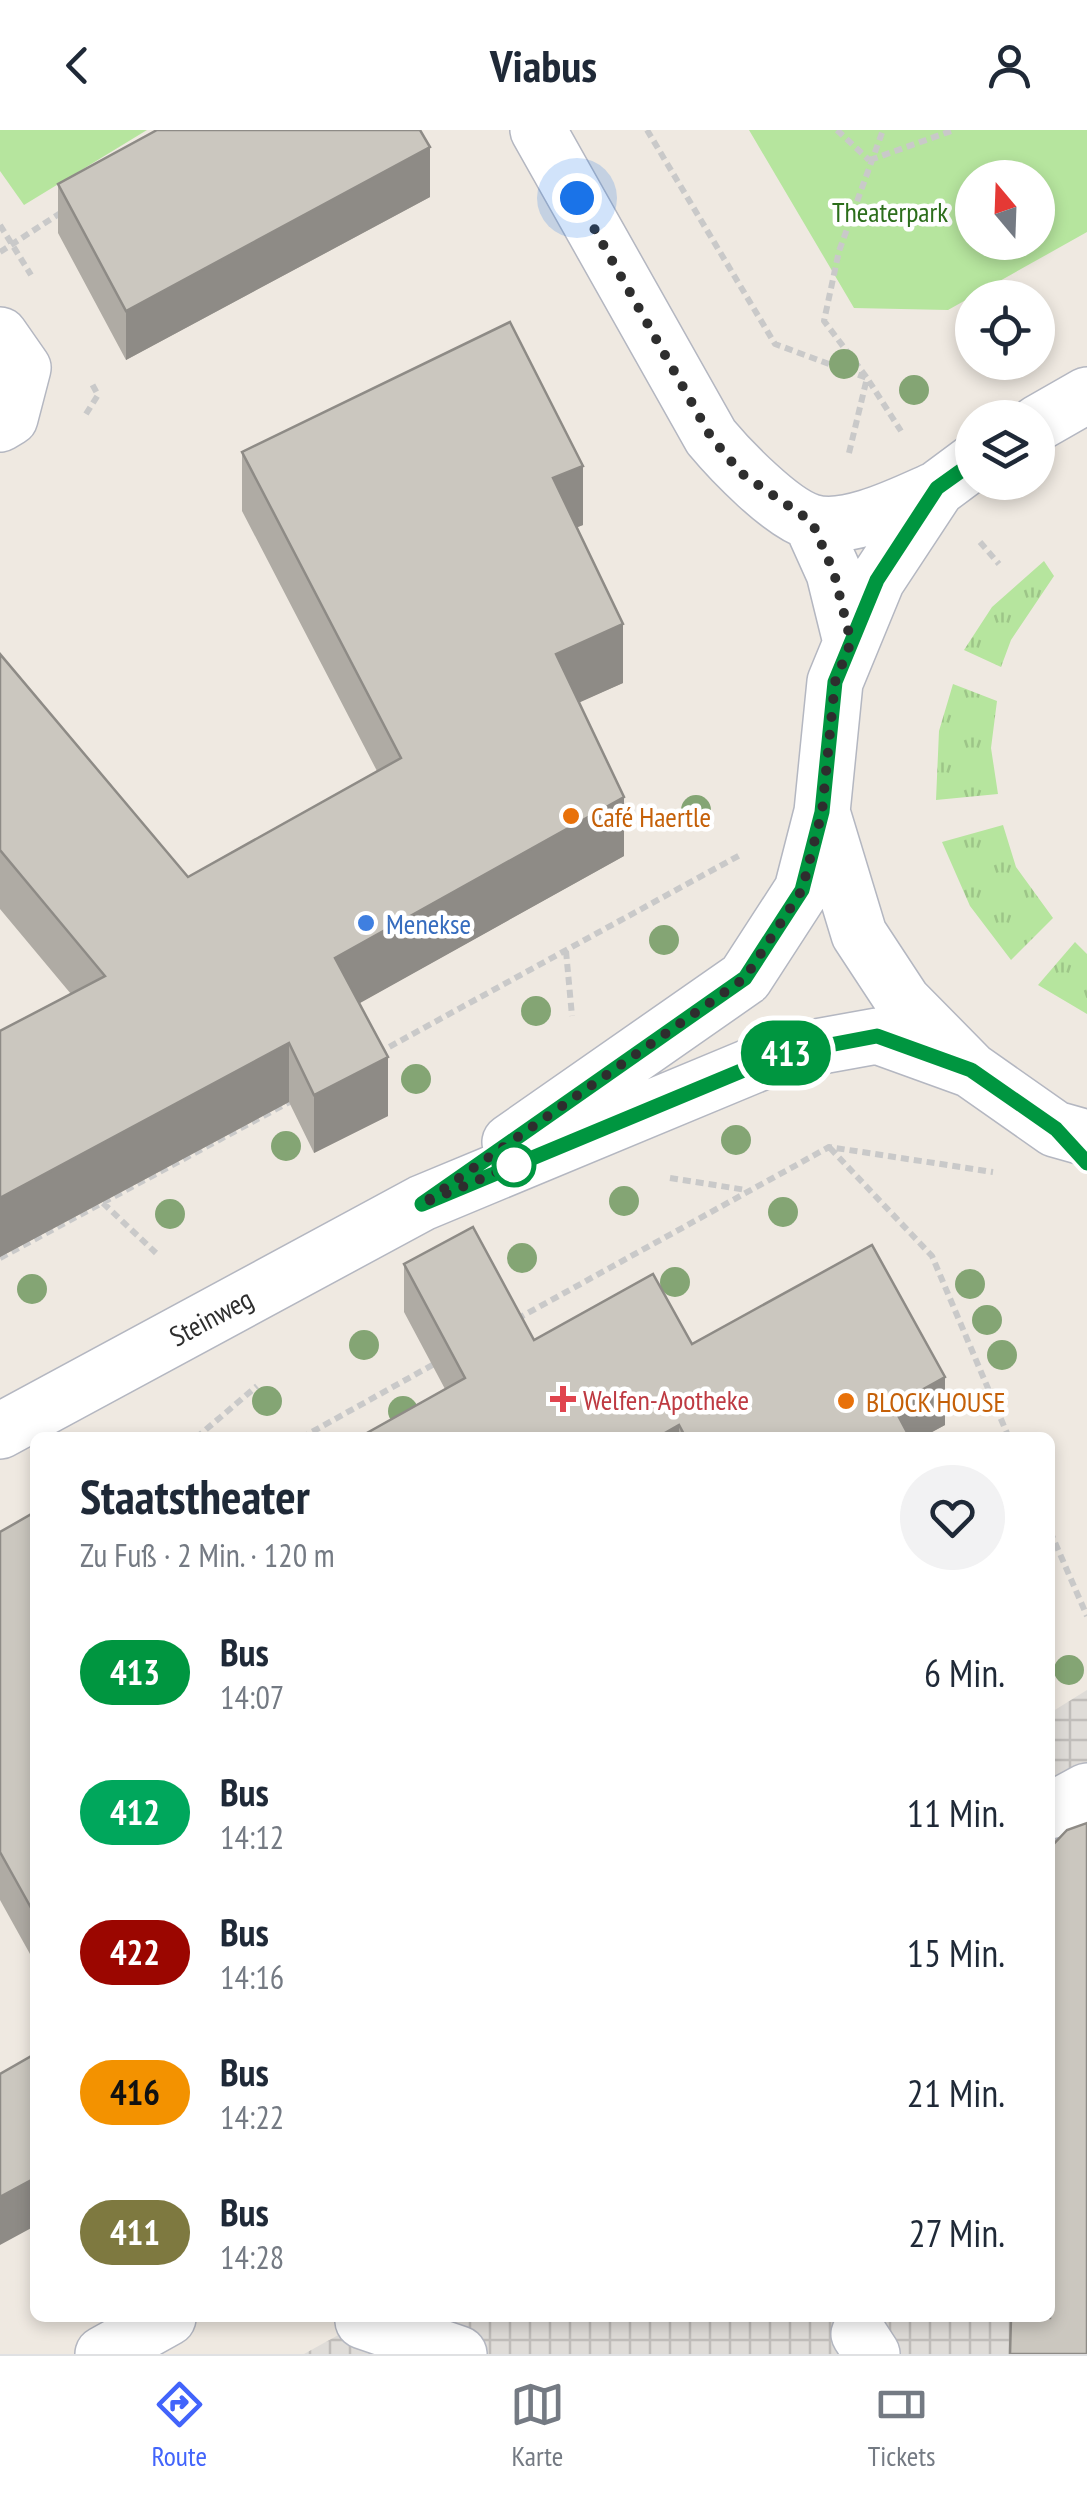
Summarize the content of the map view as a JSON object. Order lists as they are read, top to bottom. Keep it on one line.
{"streets":{"street":["Steinweg"]},"parks":["Theaterpark"],"places":{"other":["Café Haertle","Menekse","BLOCK HOUSE"],"health":["Welfen-Apotheke"]},"lines":["bus line 413"],"north":"top","page":{"header":"Viabus","on_map":"413","heading":["Staatstheater","Zu Fuß · 2 Min. · 120 m"],"list":[{"mark":"413","name":"Bus","note":"14:07","value":"6 Min."},{"mark":"412","name":"Bus","note":"14:12","value":"11 Min."},{"mark":"422","name":"Bus","note":"14:16","value":"15 Min."},{"mark":"416","name":"Bus","note":"14:22","value":"21 Min."},{"mark":"411","name":"Bus","note":"14:28","value":"27 Min."}],"tabs":["Route","Karte","Tickets"]}}
